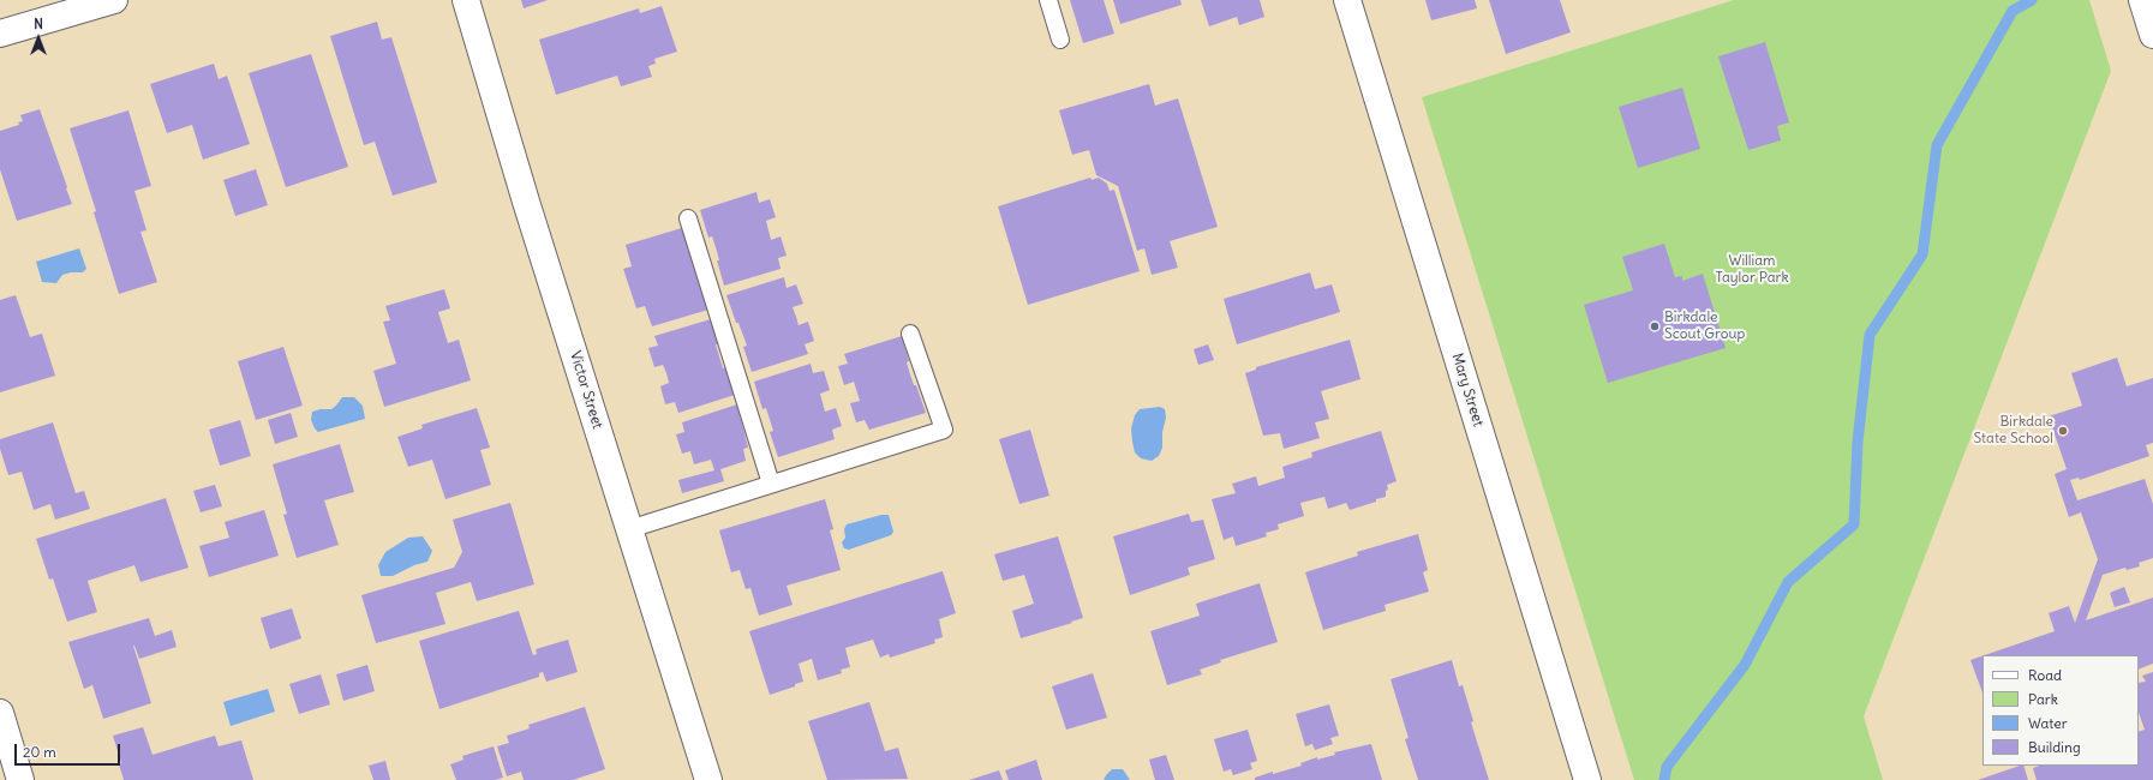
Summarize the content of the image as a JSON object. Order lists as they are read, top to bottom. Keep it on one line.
{"streets":{"street":["Victor Street","Mary Street"]},"parks":["William Taylor Park"],"places":["Birkdale Scout Group","Birkdale State School"],"legend":["Road","Park","Water","Building"],"scale_bar":"20 m","north":"top"}
